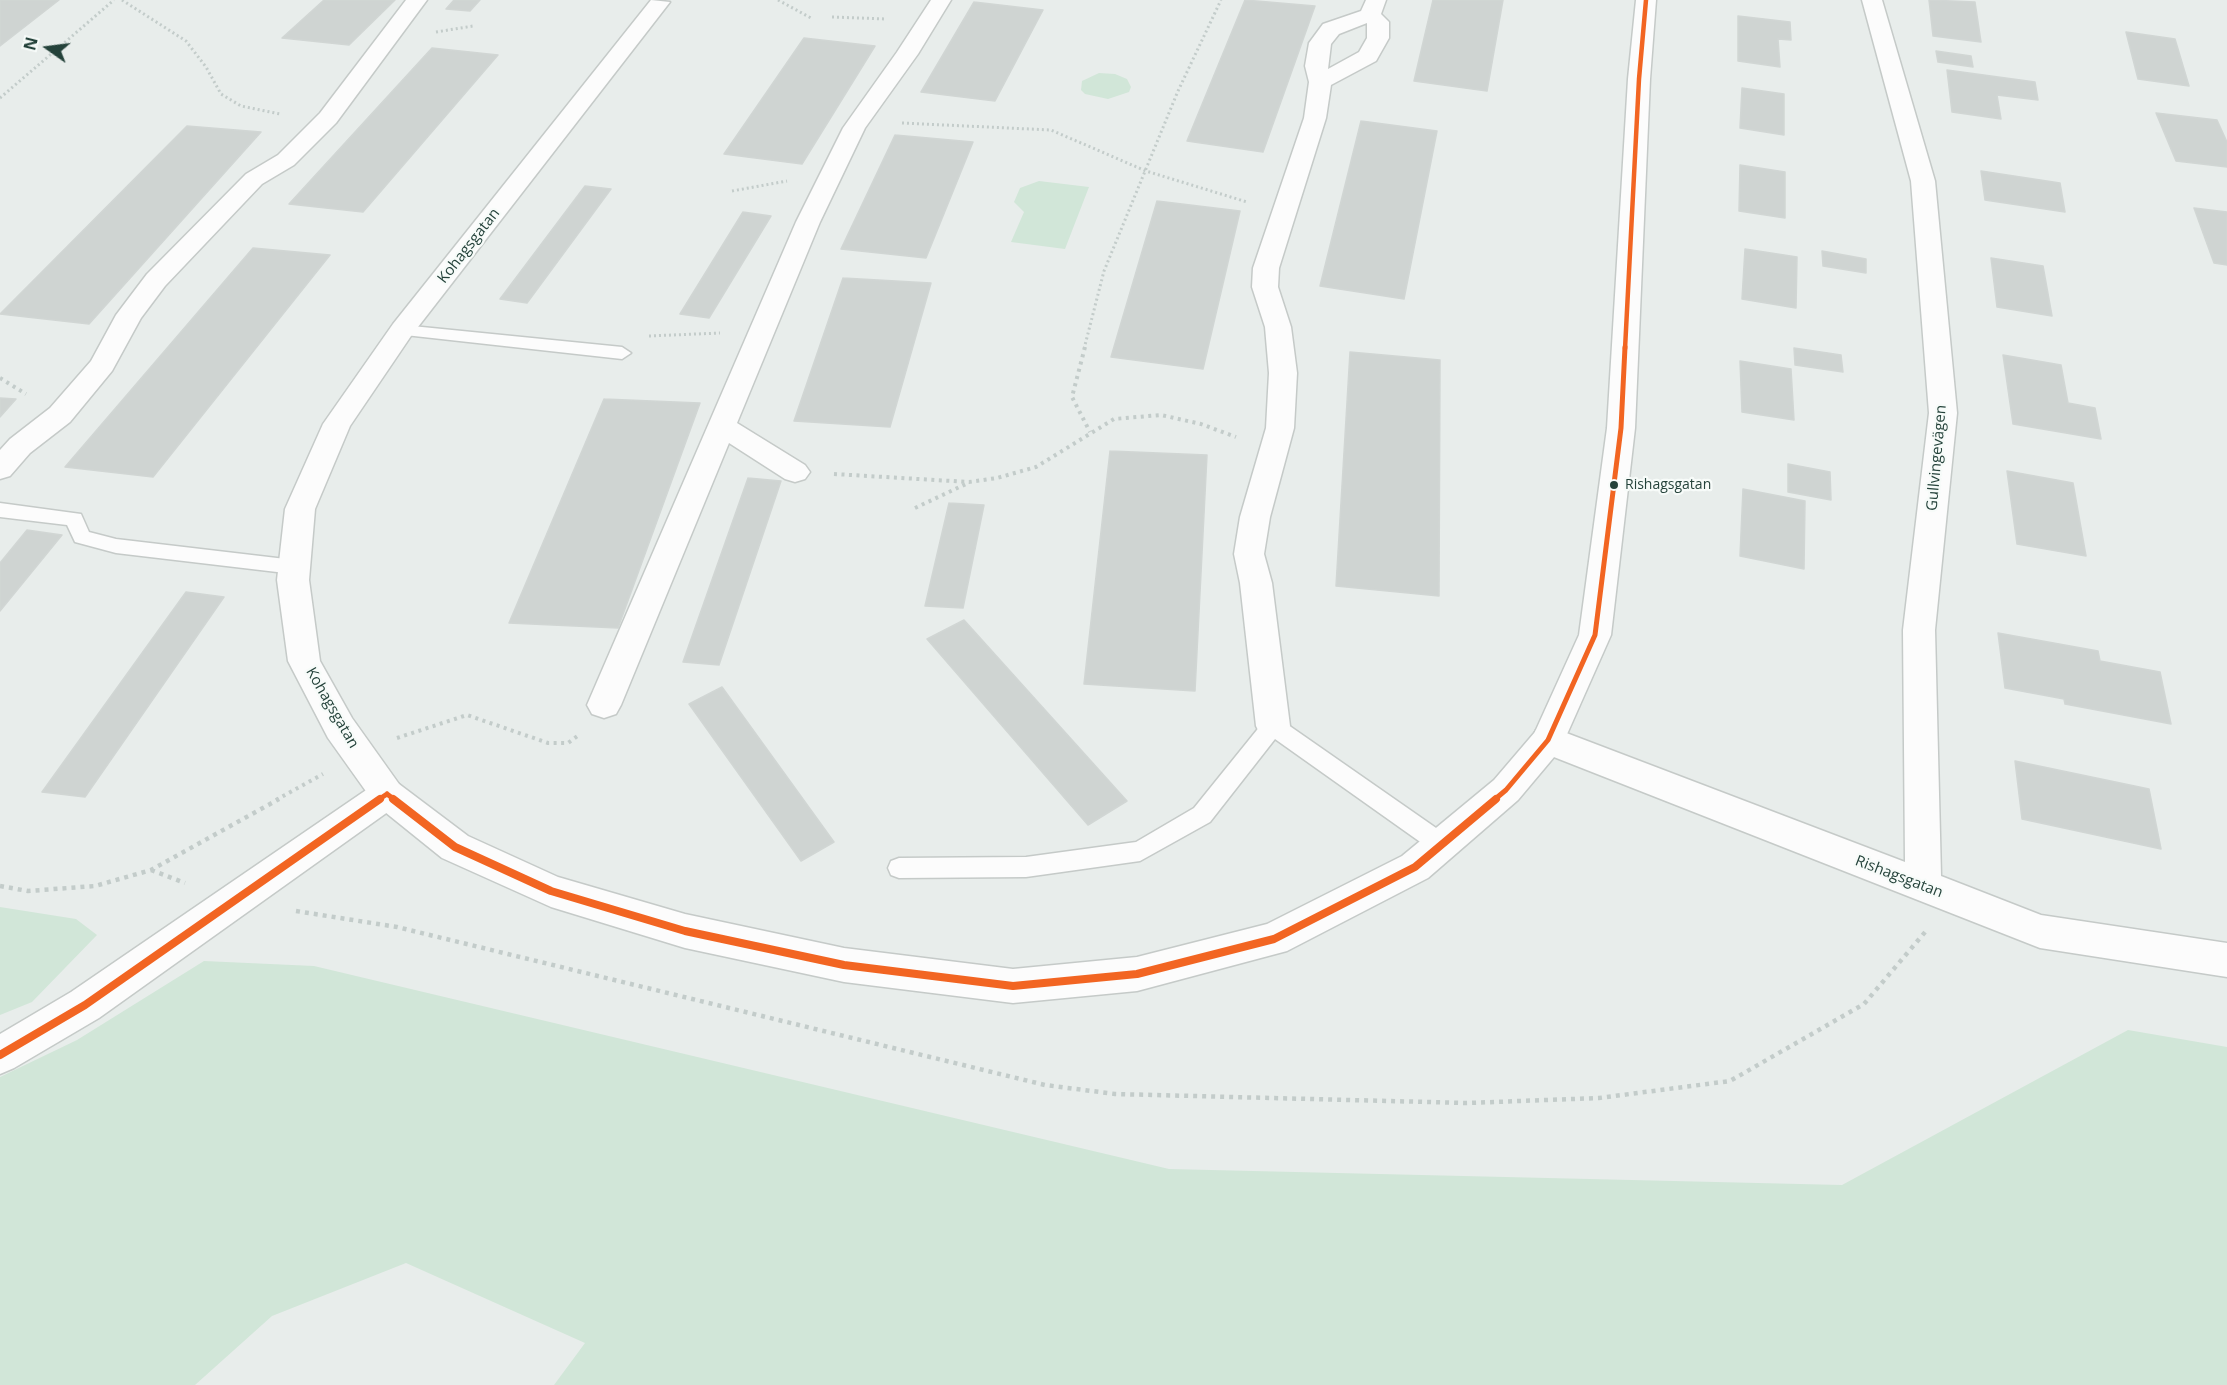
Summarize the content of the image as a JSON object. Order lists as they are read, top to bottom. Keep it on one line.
{"streets":{"street":["Kohagsgatan","Gullvingevägen","Rishagsgatan"]},"crossings":[["Kohagsgatan","Rishagsgatan"],["Gullvingevägen","Rishagsgatan"]],"places":["Rishagsgatan"],"north":"left"}
